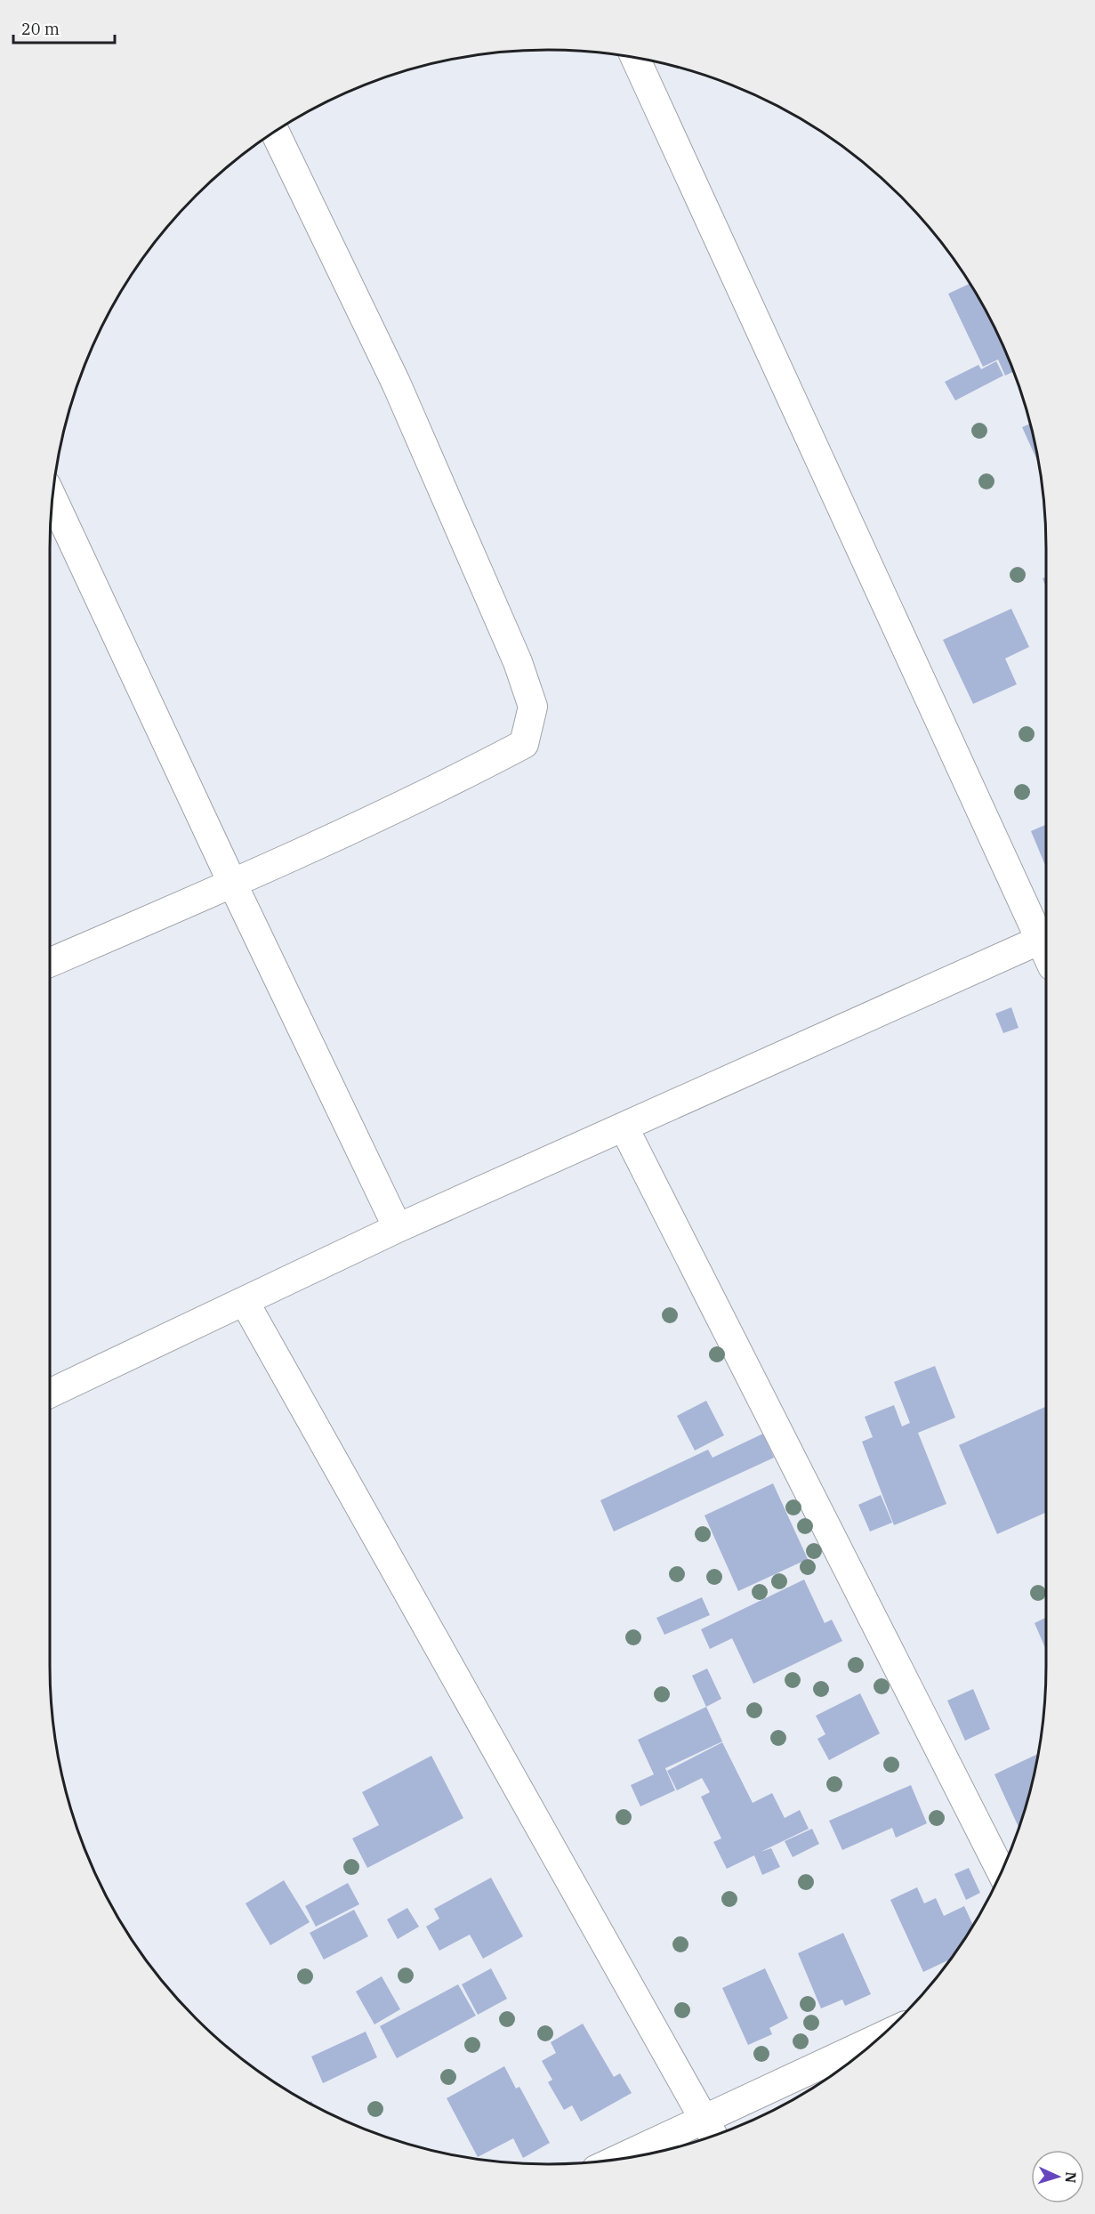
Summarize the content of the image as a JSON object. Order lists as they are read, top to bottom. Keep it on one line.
{"scale_bar":"20 m","north":"right"}
